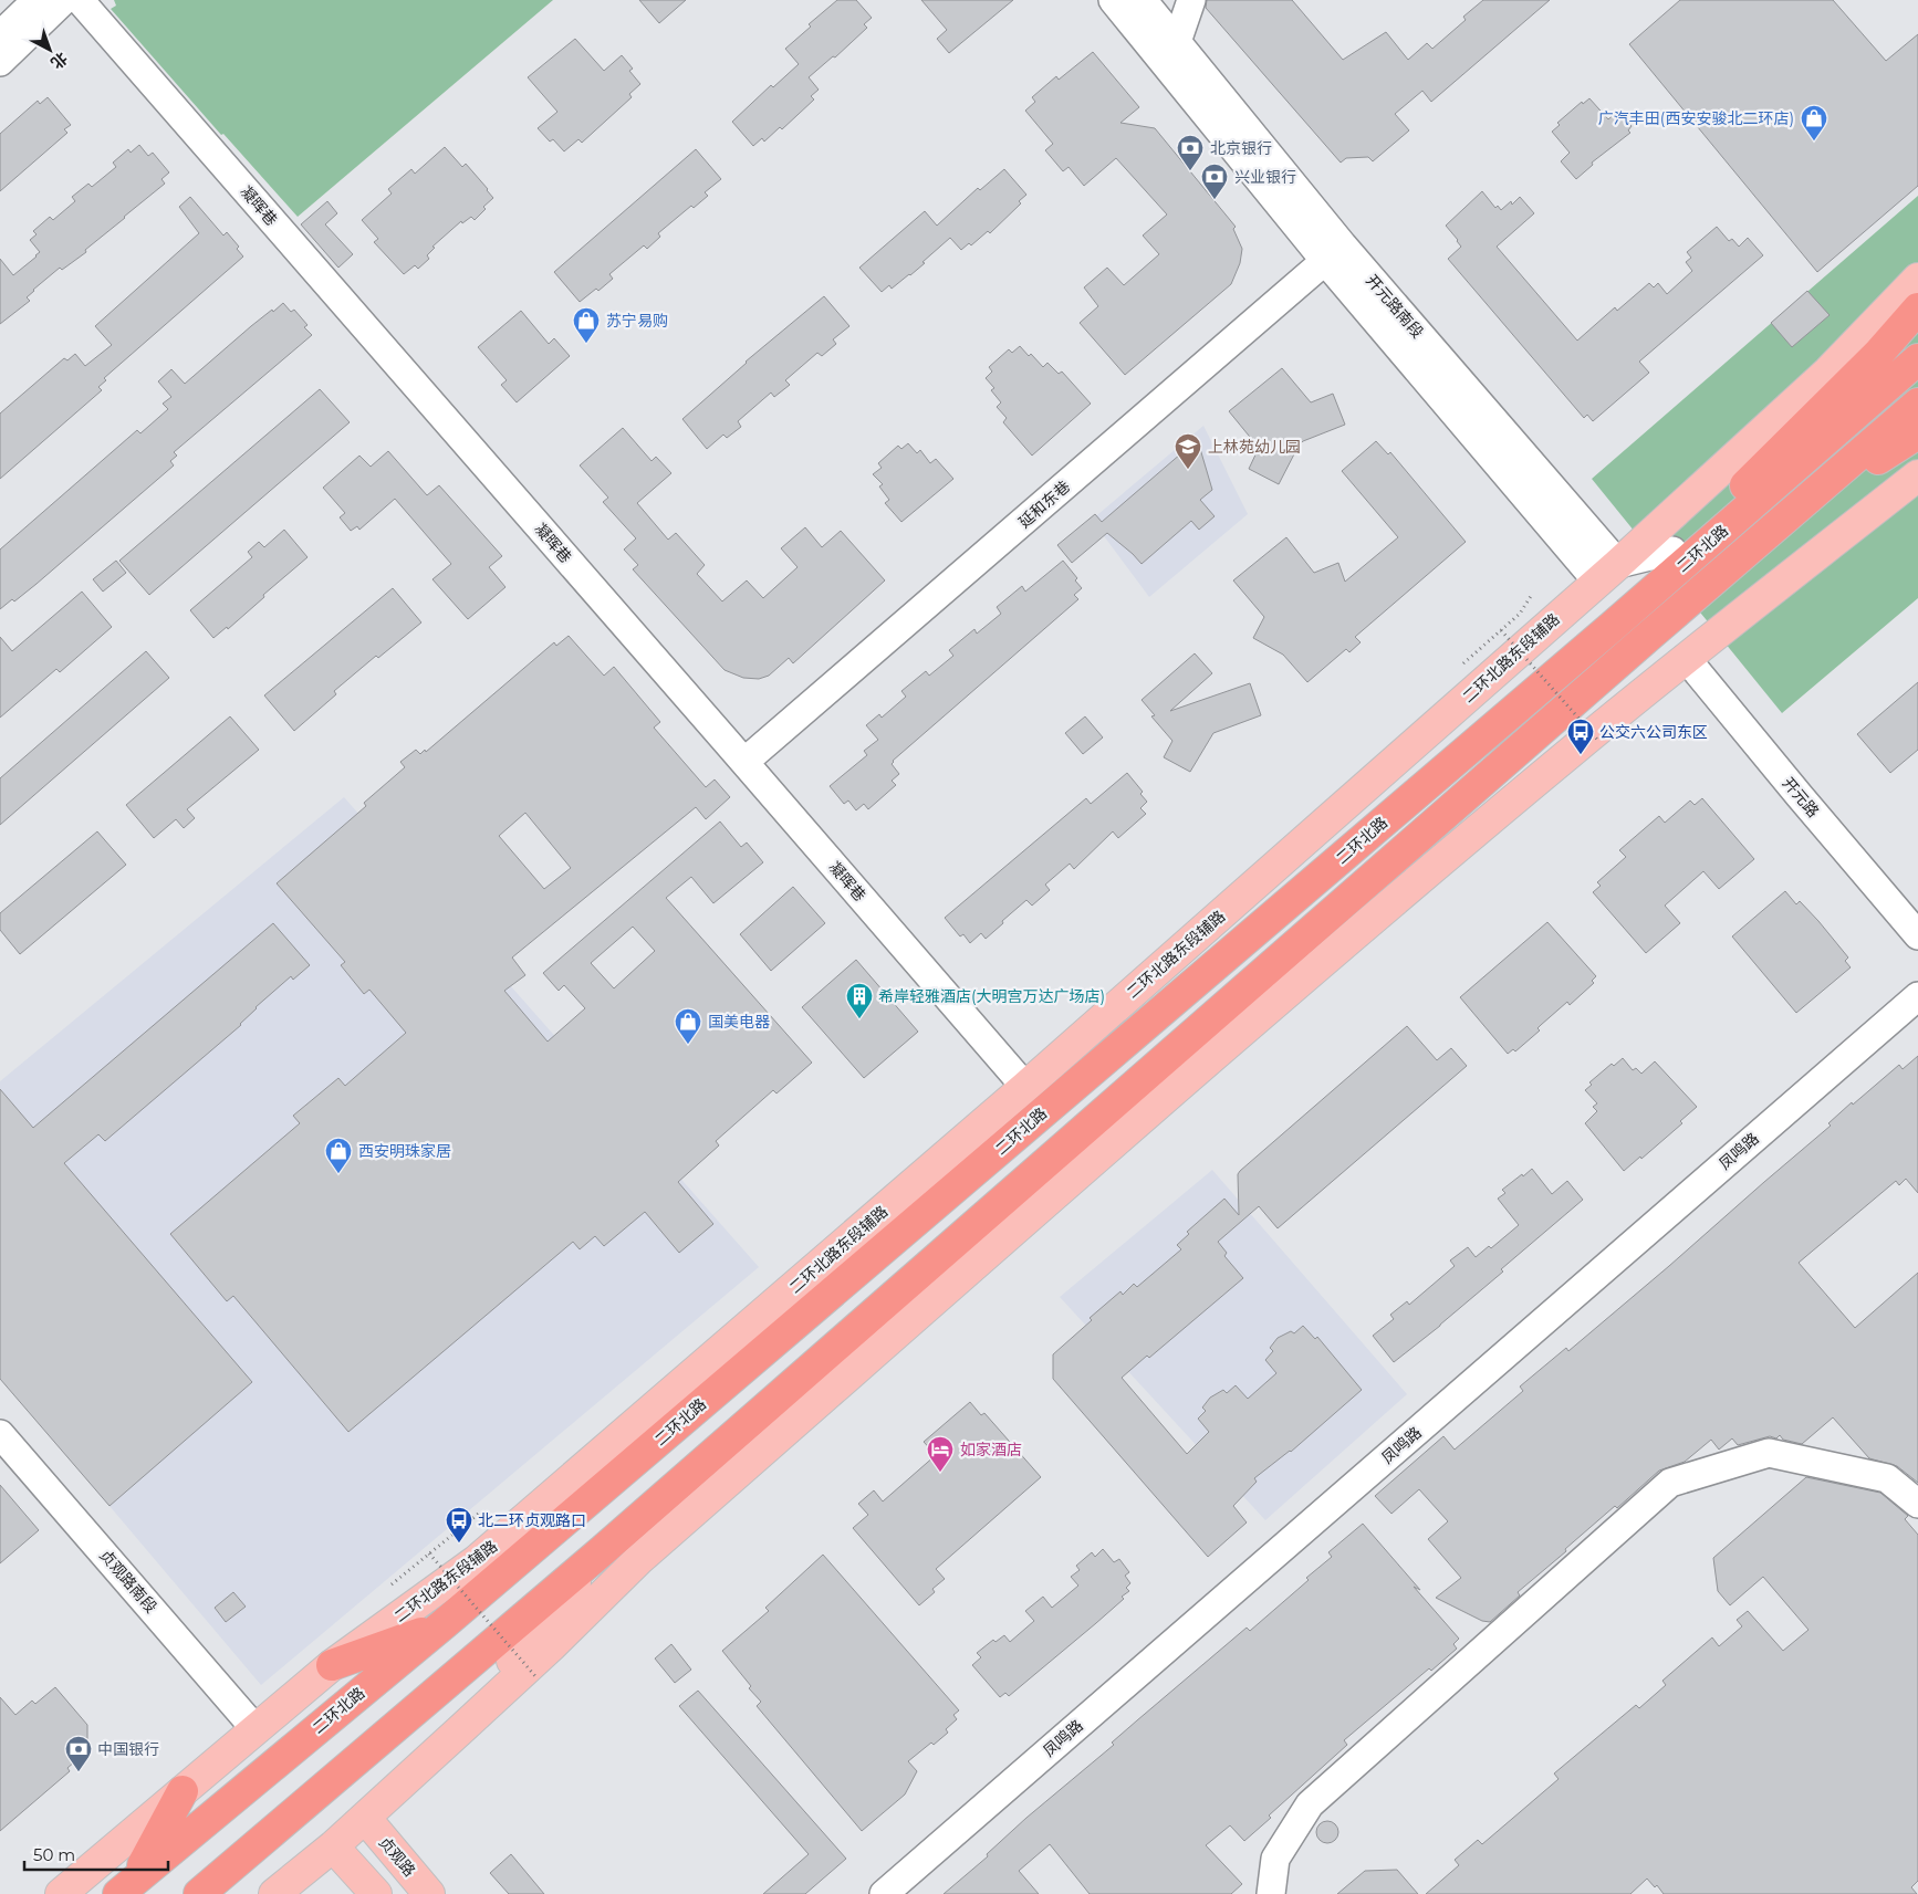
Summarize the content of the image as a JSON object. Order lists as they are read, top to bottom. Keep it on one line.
{"streets":{"highway":["二环北路"],"main road":["二环北路东段辅路","贞观路"],"street":["凝晖巷","开元路南段","延和东巷","开元路","凤鸣路","贞观路南段"]},"crossings":[["凝晖巷","延和东巷"],["凝晖巷","二环北路东段辅路"],["开元路南段","延和东巷"],["开元路南段","二环北路东段辅路"],["二环北路东段辅路","贞观路南段"]],"places":{"shop":["广汽丰田(西安安骏北二环店)","苏宁易购","国美电器","西安明珠家居"],"bank":["北京银行","兴业银行","中国银行"],"school or university":["上林苑幼儿园"],"bus stop":["公交六公司东区","北二环贞观路口"],"building":["希岸轻雅酒店(大明宫万达广场店)"],"hotel":["如家酒店"]},"scale_bar":"50 m","north":"bottom right"}
